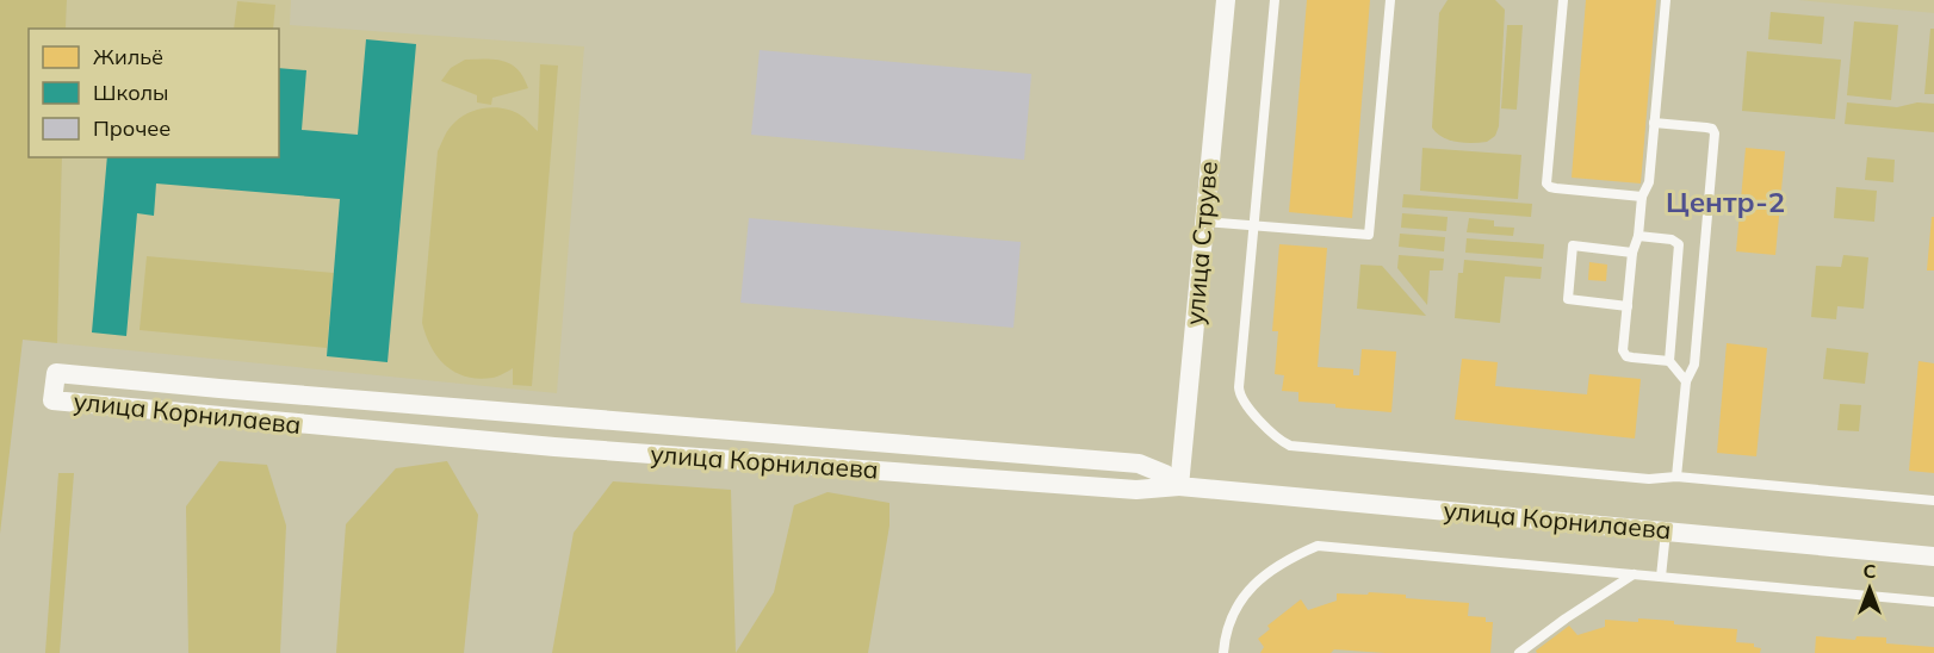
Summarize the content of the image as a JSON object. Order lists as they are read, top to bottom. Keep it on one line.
{"streets":{"street":["улица Струве","улица Корнилаева"]},"crossings":[["улица Струве","улица Корнилаева"]],"districts":["Центр-2"],"legend":["Жильё","Школы","Прочее"],"north":"top"}
